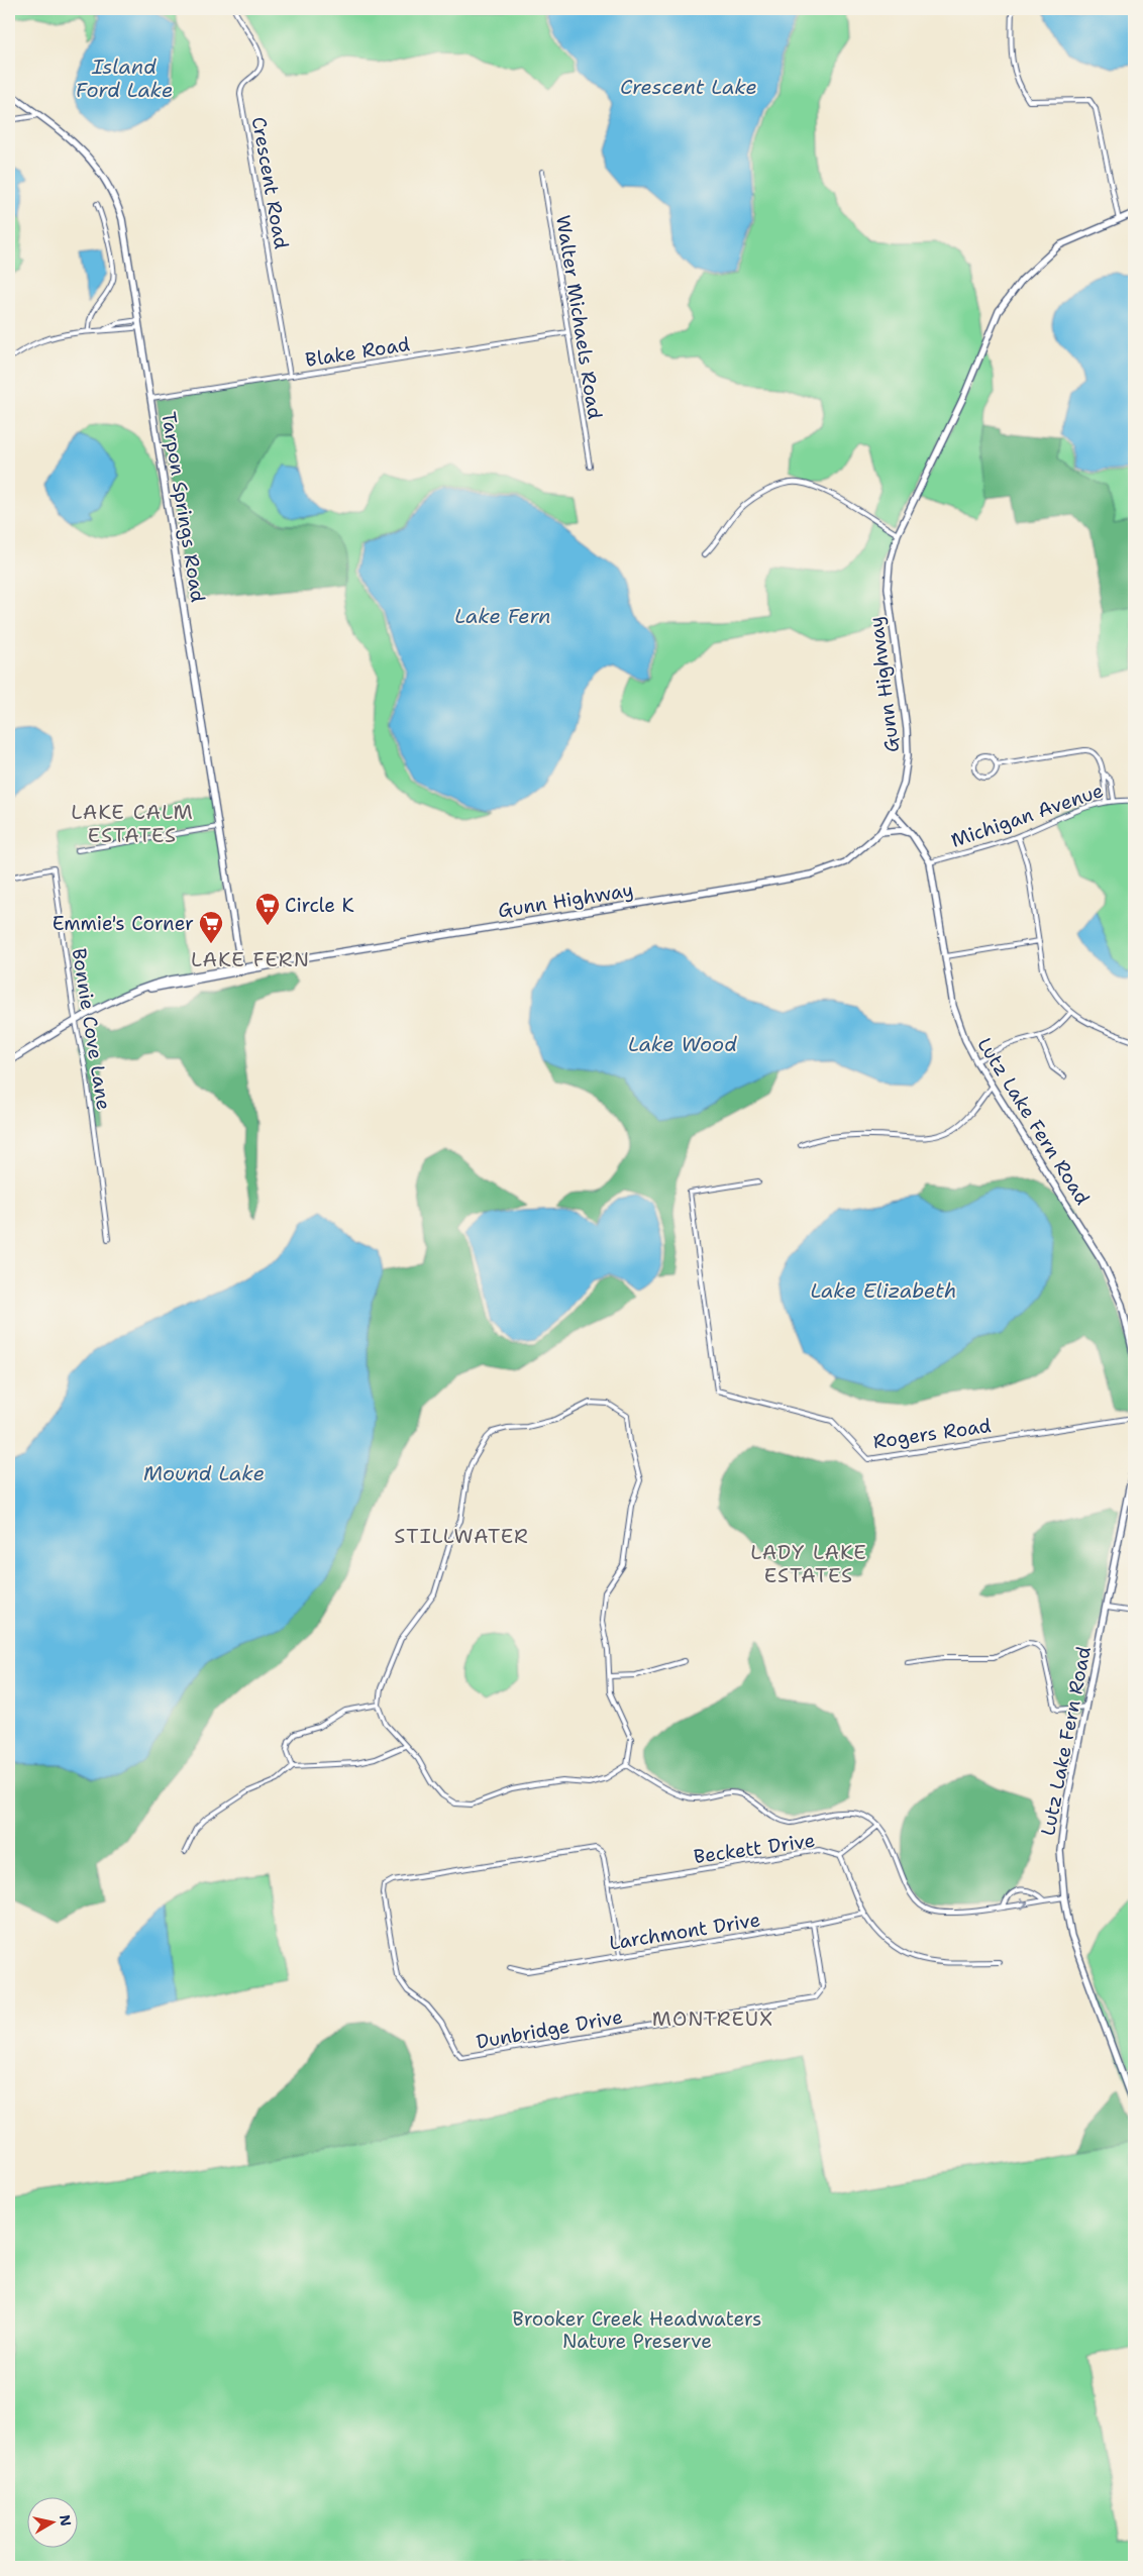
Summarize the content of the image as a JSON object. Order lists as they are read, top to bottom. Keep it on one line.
{"streets":{"main road":["Tarpon Springs Road","Gunn Highway","Lutz Lake Fern Road"],"street":["Crescent Road","Walter Michaels Road","Blake Road","Michigan Avenue","Bonnie Cove Lane","Rogers Road","Beckett Drive","Larchmont Drive","Dunbridge Drive"]},"crossings":[["Crescent Road","Blake Road"],["Walter Michaels Road","Blake Road"],["Blake Road","Tarpon Springs Road"],["Tarpon Springs Road","Gunn Highway"],["Gunn Highway","Bonnie Cove Lane"],["Gunn Highway","Lutz Lake Fern Road"],["Michigan Avenue","Lutz Lake Fern Road"],["Beckett Drive","Larchmont Drive"],["Beckett Drive","Dunbridge Drive"],["Larchmont Drive","Dunbridge Drive"]],"districts":["LAKE CALM ESTATES","LAKE FERN","STILLWATER","LADY LAKE ESTATES","MONTREUX"],"water":["Island Ford Lake","Crescent Lake","Lake Fern","Lake Wood","Lake Elizabeth","Mound Lake"],"parks":["Brooker Creek Headwaters Nature Preserve"],"places":{"supermarket":["Circle K","Emmie's Corner"]},"north":"right"}
